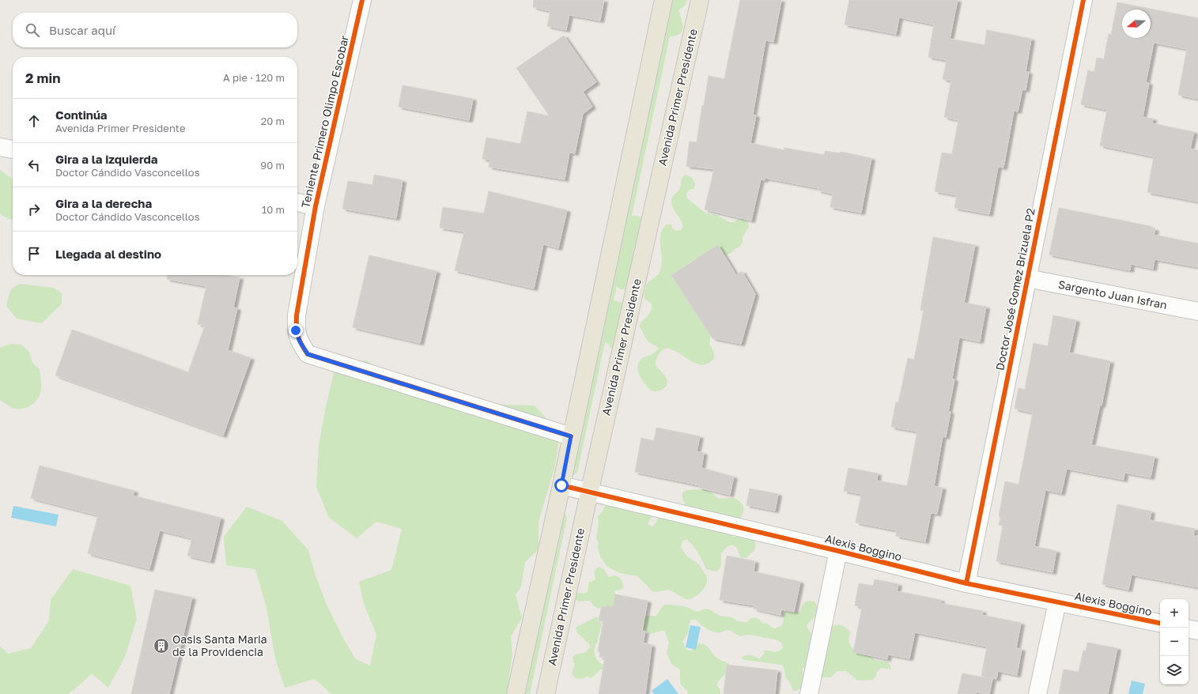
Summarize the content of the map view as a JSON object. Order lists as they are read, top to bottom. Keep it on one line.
{"streets":{"main road":["Avenida Primer Presidente"],"street":["Teniente Primero Olimpo Escobar","Doctor José Gomez Brizuela P2","Sargento Juan Isfran","Alexis Boggino"]},"crossings":[["Avenida Primer Presidente","Alexis Boggino"],["Doctor José Gomez Brizuela P2","Sargento Juan Isfran"],["Doctor José Gomez Brizuela P2","Alexis Boggino"]],"places":{"building":["Oasis Santa Maria de la Providencia"]},"north":"left","page":{"search":"Buscar aquí","heading":["2 min","A pie · 120 m"],"list":[["Continúa","Avenida Primer Presidente","20 m"],["Gira a la izquierda","Doctor Cándido Vasconcellos","90 m"],["Gira a la derecha","Doctor Cándido Vasconcellos","10 m"],"Llegada al destino"],"map_buttons":["+","−"]}}
